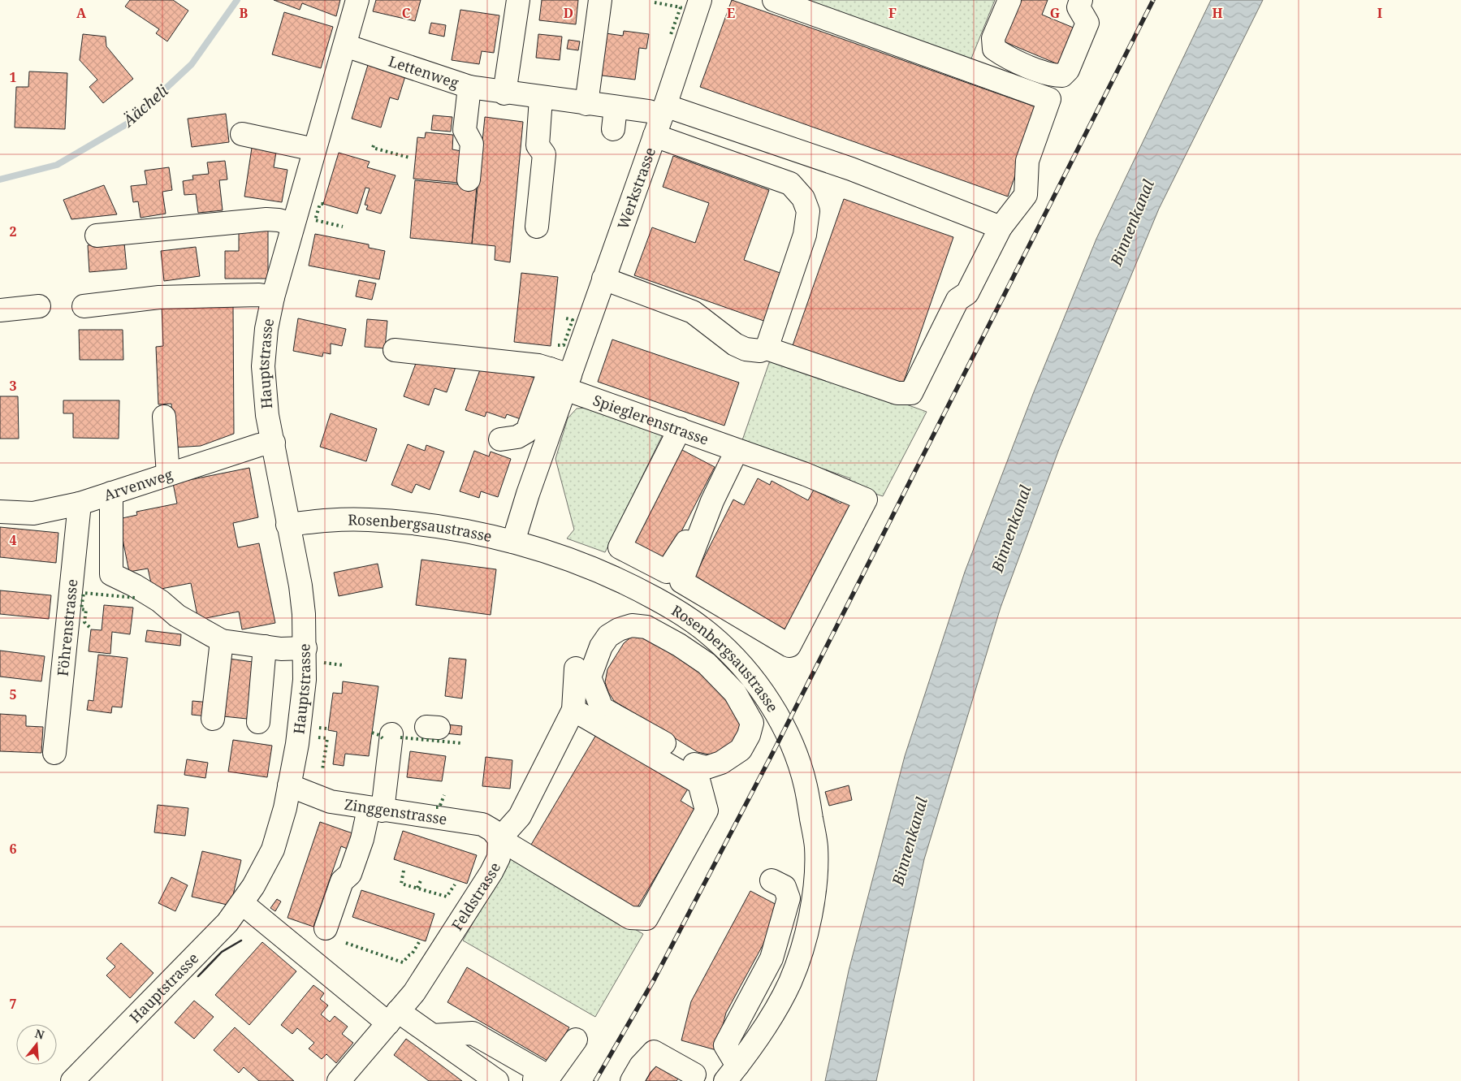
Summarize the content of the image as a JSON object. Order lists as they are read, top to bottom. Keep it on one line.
{"streets":{"street":["Lettenweg","Werkstrasse","Hauptstrasse","Spieglerenstrasse","Arvenweg","Rosenbergsaustrasse","Föhrenstrasse","Zinggenstrasse","Feldstrasse"]},"crossings":[["Lettenweg","Werkstrasse"],["Lettenweg","Hauptstrasse"],["Werkstrasse","Spieglerenstrasse"],["Werkstrasse","Rosenbergsaustrasse"],["Hauptstrasse","Arvenweg"],["Hauptstrasse","Rosenbergsaustrasse"],["Hauptstrasse","Zinggenstrasse"],["Arvenweg","Föhrenstrasse"],["Zinggenstrasse","Feldstrasse"]],"water":["Äächeli","Binnenkanal"],"north":"top","grid":{"columns":["A","B","C","D","E","F","G","H","I"],"rows":["1","2","3","4","5","6","7"]}}
